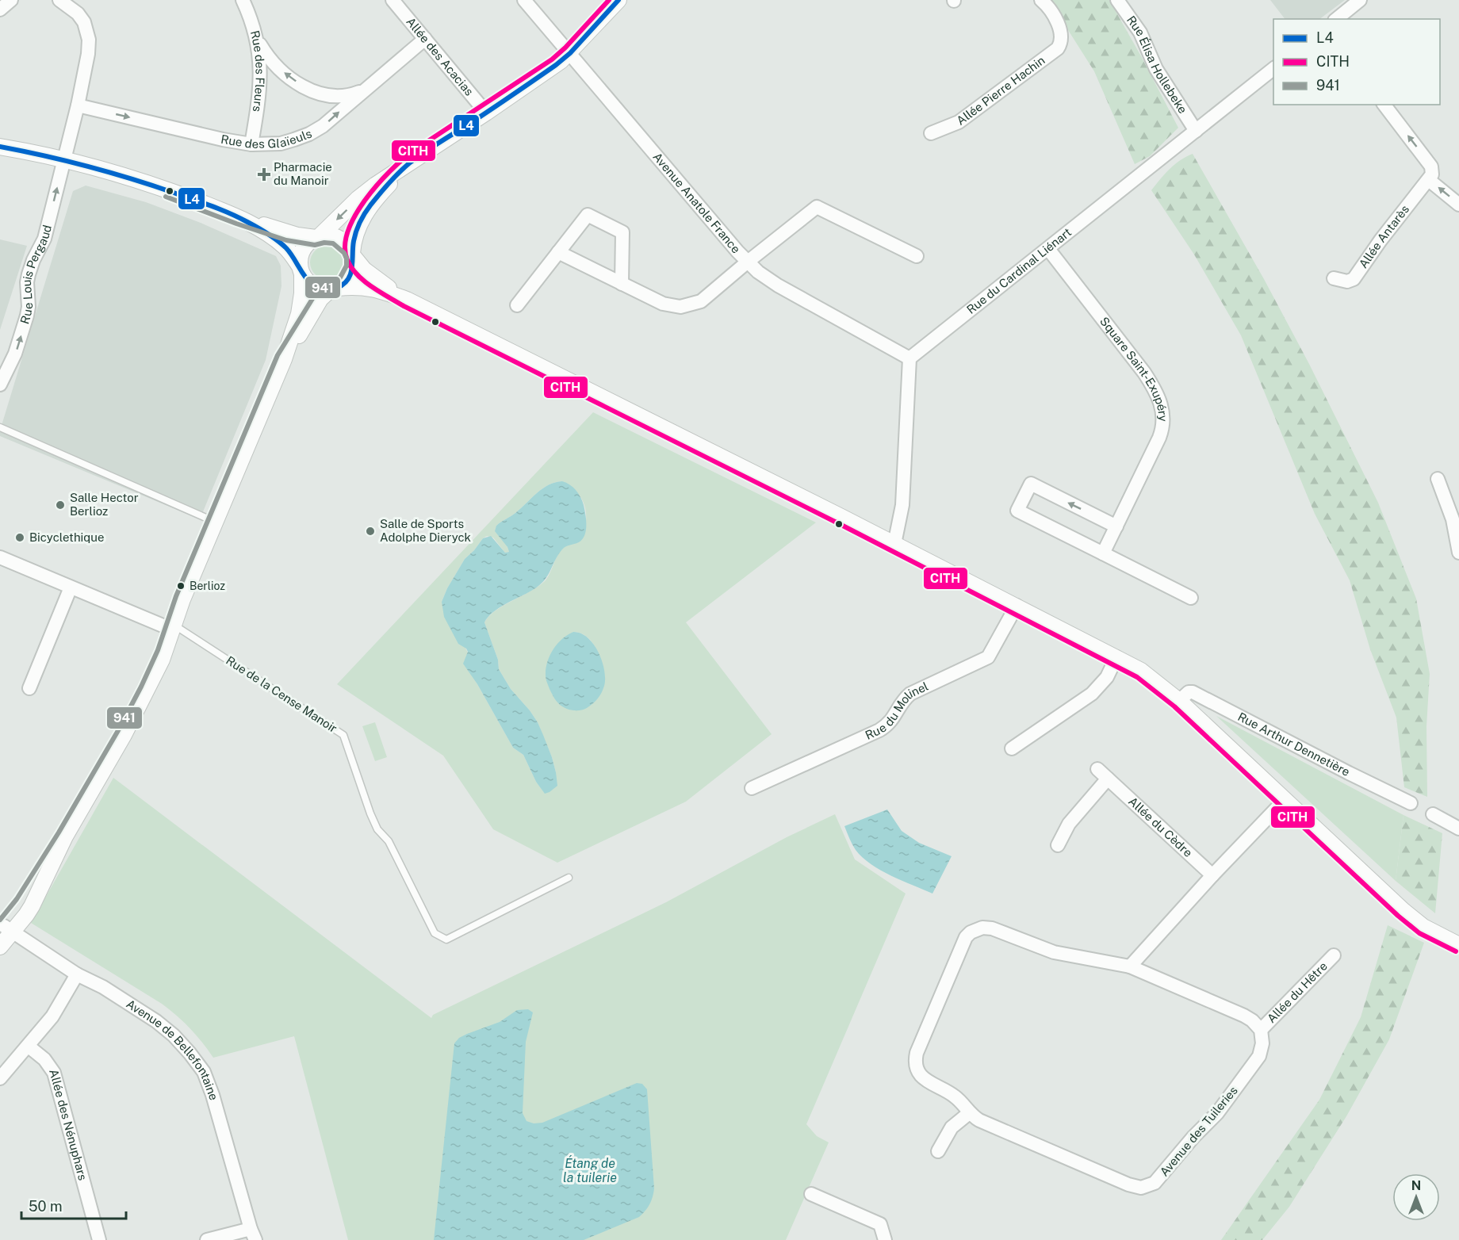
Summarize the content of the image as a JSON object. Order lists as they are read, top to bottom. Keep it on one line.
{"streets":{"street":["Allée des Acacias","Rue Élisa Hollebeke","Rue des Fleurs","Allée Pierre Hachin","Rue des Glaïeuls","Avenue Anatole France","Allée Antarès","Rue du Cardinal Liénart","Rue Louis Pergaud","Square Saint-Exupéry","Rue du Molinel","Rue Arthur Dennetière","Allée du Cèdre","Allée du Hêtre","Avenue de Bellefontaine","Allée des Nénuphars","Avenue des Tuileries"],"lane":["Rue de la Cense Manoir"]},"crossings":[["Allée des Acacias","Rue des Glaïeuls"],["Rue Élisa Hollebeke","Rue du Cardinal Liénart"],["Rue des Fleurs","Rue des Glaïeuls"],["Rue des Glaïeuls","Rue Louis Pergaud"],["Avenue Anatole France","Rue du Cardinal Liénart"],["Rue du Cardinal Liénart","Square Saint-Exupéry"],["Allée du Hêtre","Avenue des Tuileries"]],"one_way":["Rue Louis Pergaud"],"water":["Étang de la tuilerie"],"places":{"health":["Pharmacie du Manoir"],"other":["Salle Hector Berlioz","Salle de Sports Adolphe Dieryck","Bicyclethique","Berlioz"]},"lines":["transit line L4","transit line CITH","transit line 941"],"legend":["L4","CITH","941"],"scale_bar":"50 m","north":"top"}
